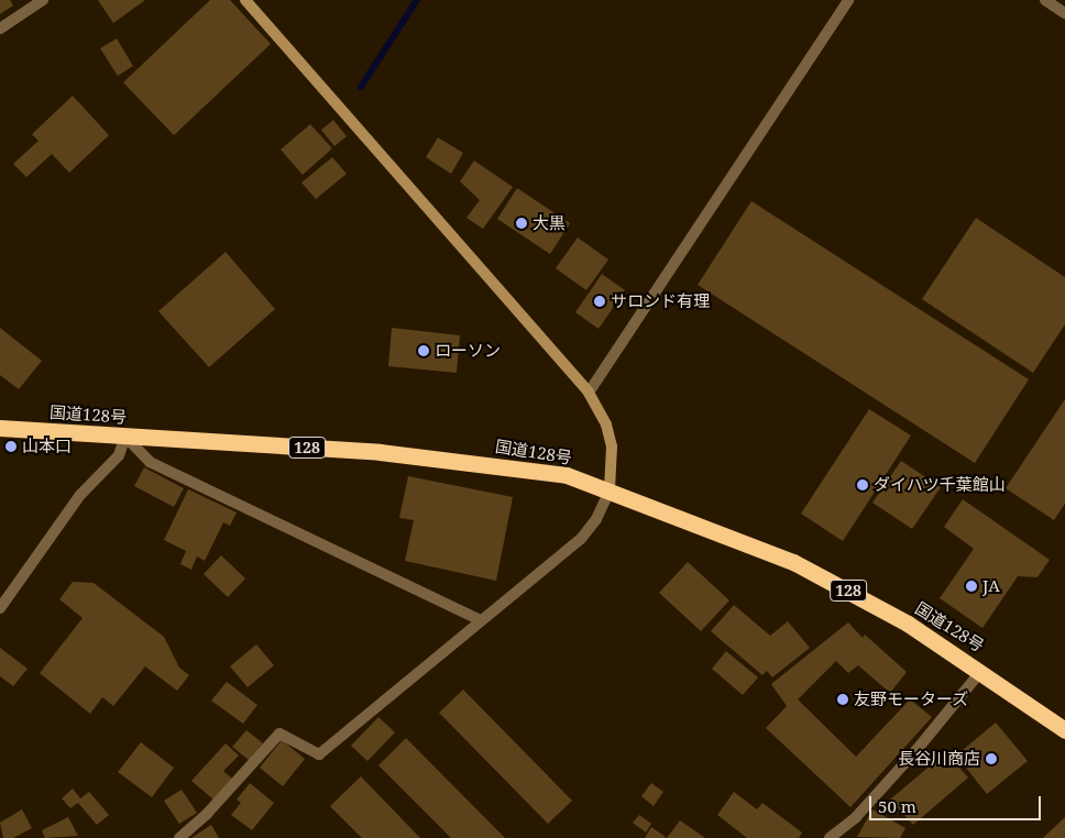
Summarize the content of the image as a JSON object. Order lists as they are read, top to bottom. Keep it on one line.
{"streets":{"highway":["国道128号","128"]},"places":["大黒","サロンド有理","ローソン","山本口","ダイハツ千葉館山","JA","友野モーターズ","長谷川商店"],"scale_bar":"50 m"}
